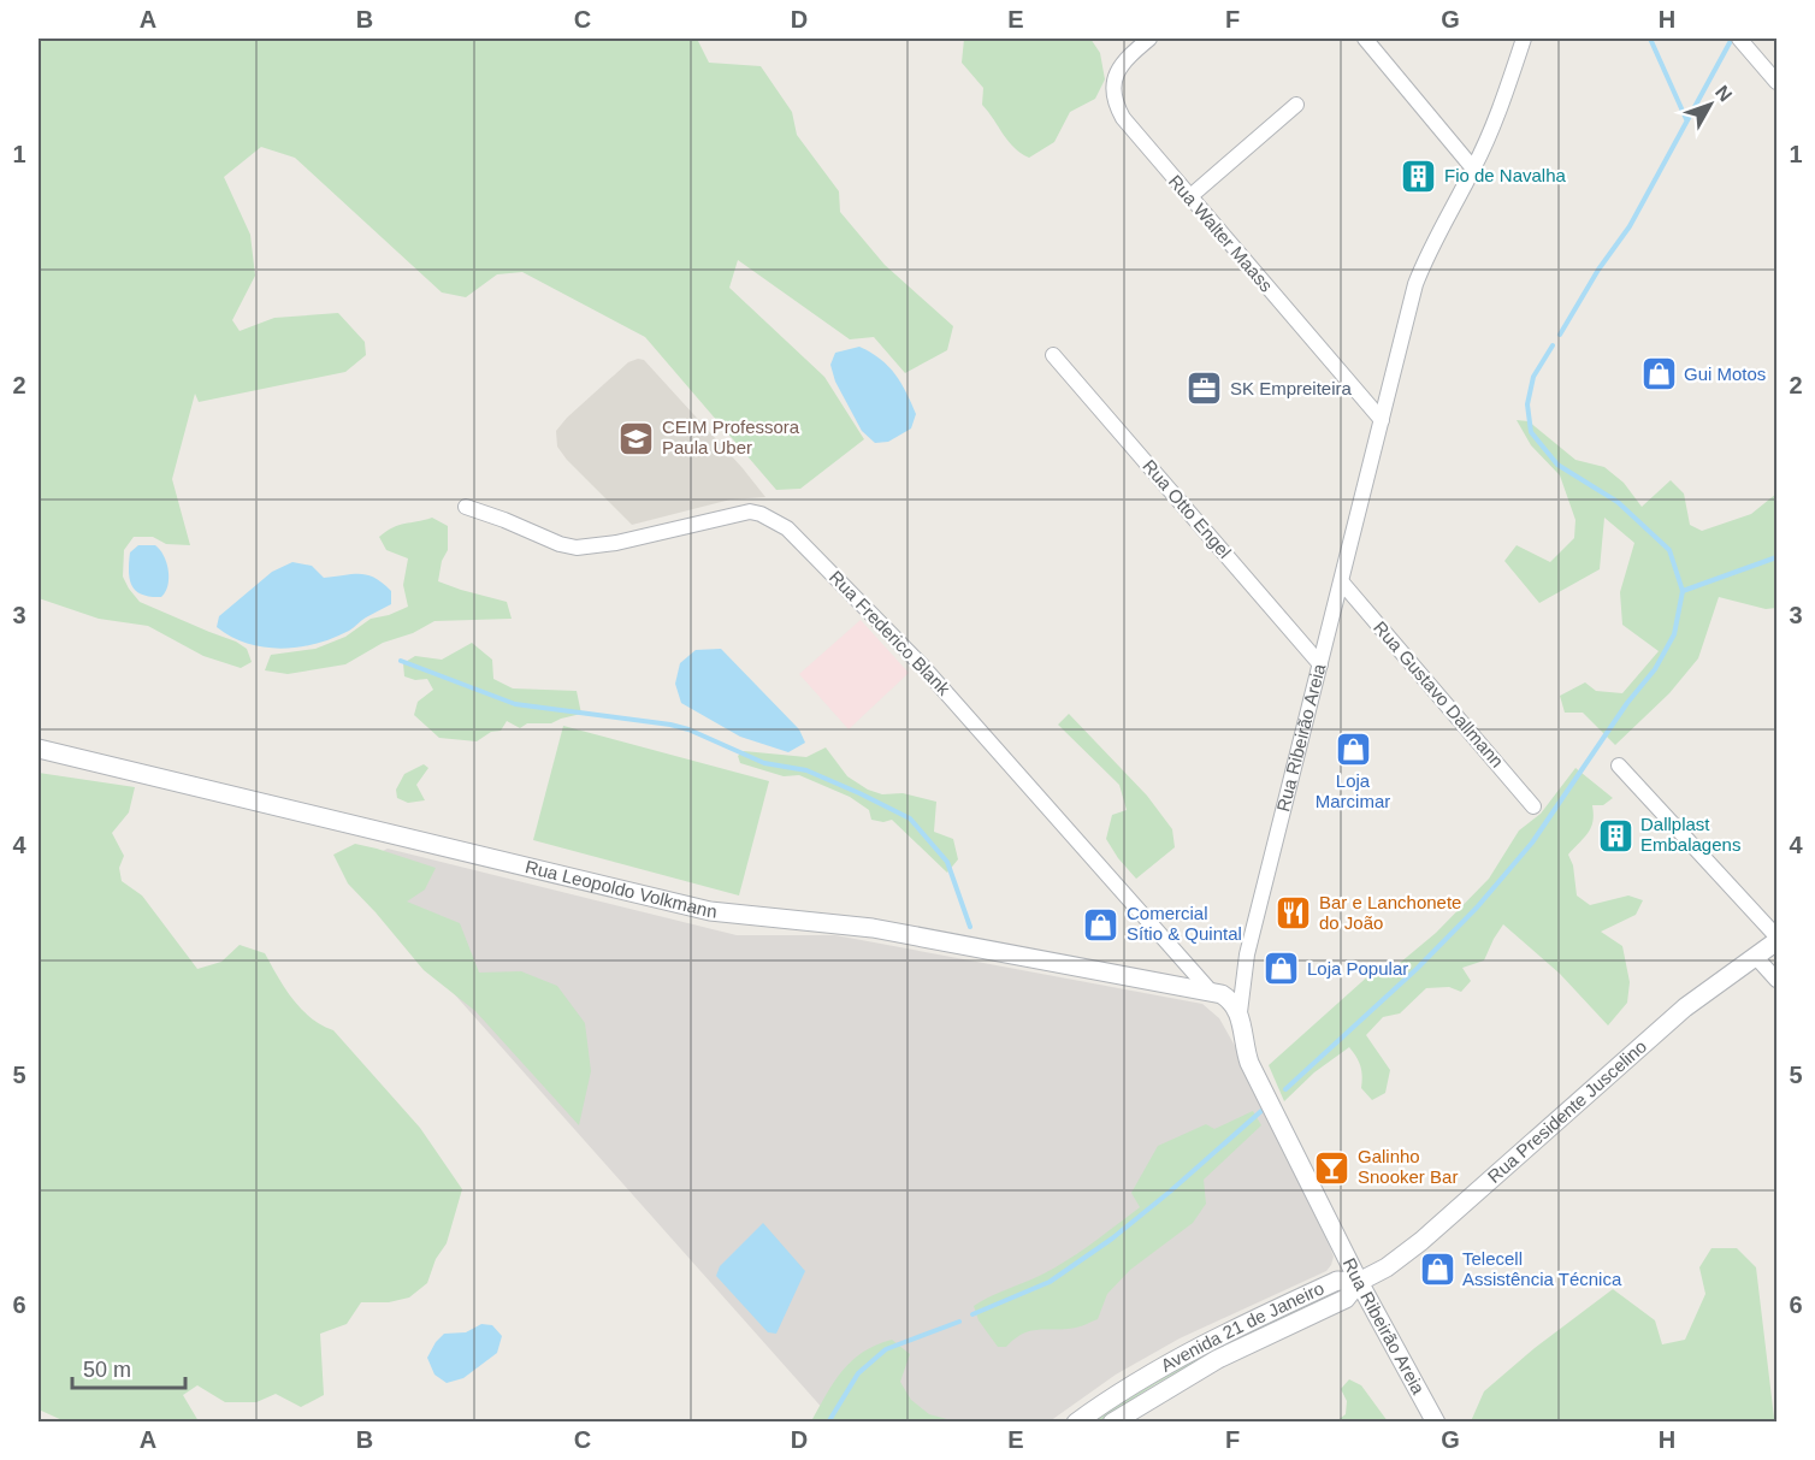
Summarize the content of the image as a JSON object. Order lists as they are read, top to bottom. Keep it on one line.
{"streets":{"street":["Rua Walter Maass","Rua Otto Engel","Rua Frederico Blank","Rua Gustavo Dallmann","Rua Ribeirão Areia","Rua Leopoldo Volkmann","Rua Presidente Juscelino","Avenida 21 de Janeiro"]},"crossings":[["Rua Walter Maass","Rua Ribeirão Areia"],["Rua Otto Engel","Rua Ribeirão Areia"],["Rua Frederico Blank","Rua Leopoldo Volkmann"],["Rua Gustavo Dallmann","Rua Ribeirão Areia"],["Rua Ribeirão Areia","Rua Presidente Juscelino"],["Rua Ribeirão Areia","Avenida 21 de Janeiro"],["Rua Presidente Juscelino","Avenida 21 de Janeiro"]],"places":{"building":["Fio de Navalha","Dallplast Embalagens"],"shop":["Gui Motos","Loja Marcimar","Comercial Sítio & Quintal","Loja Popular","Telecell Assistência Técnica"],"office":["SK Empreiteira"],"school or university":["CEIM Professora Paula Uber"],"restaurant":["Bar e Lanchonete do João"],"bar":["Galinho Snooker Bar"]},"scale_bar":"50 m","north":"top right","grid":{"columns":["A","B","C","D","E","F","G","H"],"rows":["1","2","3","4","5","6"]}}
